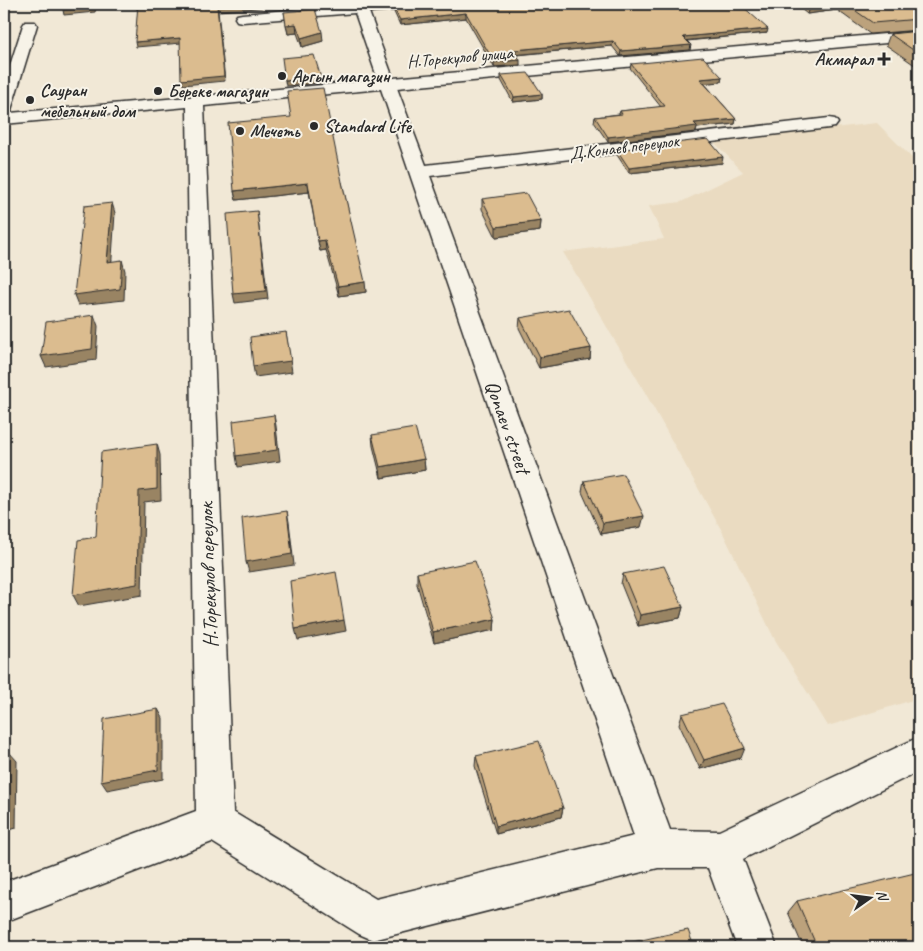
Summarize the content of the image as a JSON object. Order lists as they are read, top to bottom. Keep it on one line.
{"streets":{"street":["Н.Торекулов улица","Д.Конаев переулок","Qonaev street","Н.Торекулов переулок"]},"crossings":[["Н.Торекулов улица","Qonaev street"],["Н.Торекулов улица","Н.Торекулов переулок"],["Д.Конаев переулок","Qonaev street"]],"places":{"health":["Акмарал"],"other":["Аргын магазин","Береке магазин","Сауран мебельный дом","Standard Life","Мечеть"]},"north":"right"}
